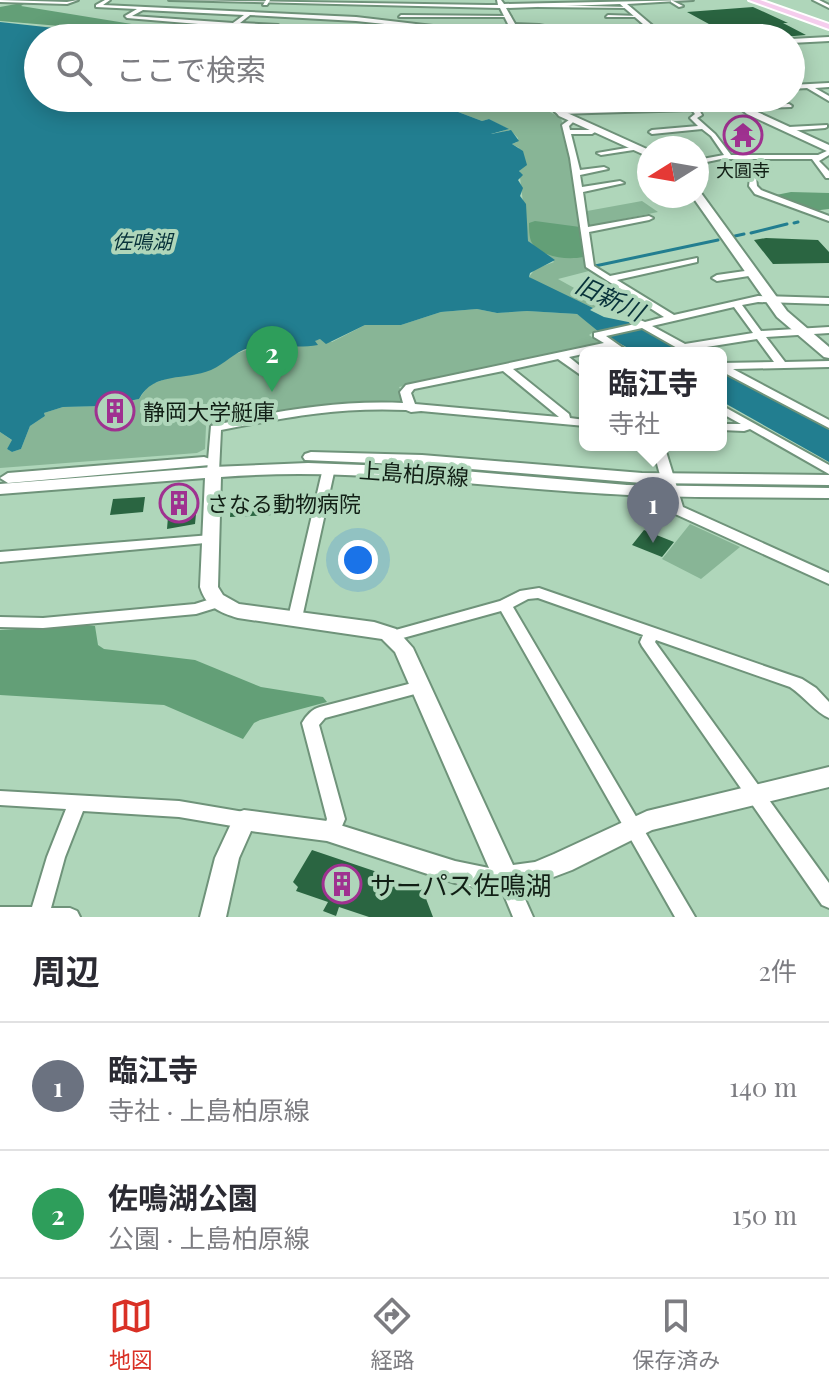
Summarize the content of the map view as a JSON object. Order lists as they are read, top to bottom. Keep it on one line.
{"streets":{"street":["上島柏原線"]},"water":["佐鳴湖","旧新川"],"places":{"temple":["大圓寺"],"building":["静岡大学艇庫","さなる動物病院","サーパス佐鳴湖"]},"north":"left","page":{"search":"ここで検索","pins":["2","1"],"popup":["臨江寺","寺社"],"heading":["周辺","2件"],"list":[{"mark":"1","name":"臨江寺","note":"寺社 · 上島柏原線","value":"140 m"},{"mark":"2","name":"佐鳴湖公園","note":"公園 · 上島柏原線","value":"150 m"}],"nav":["地図","経路","保存済み"]}}
